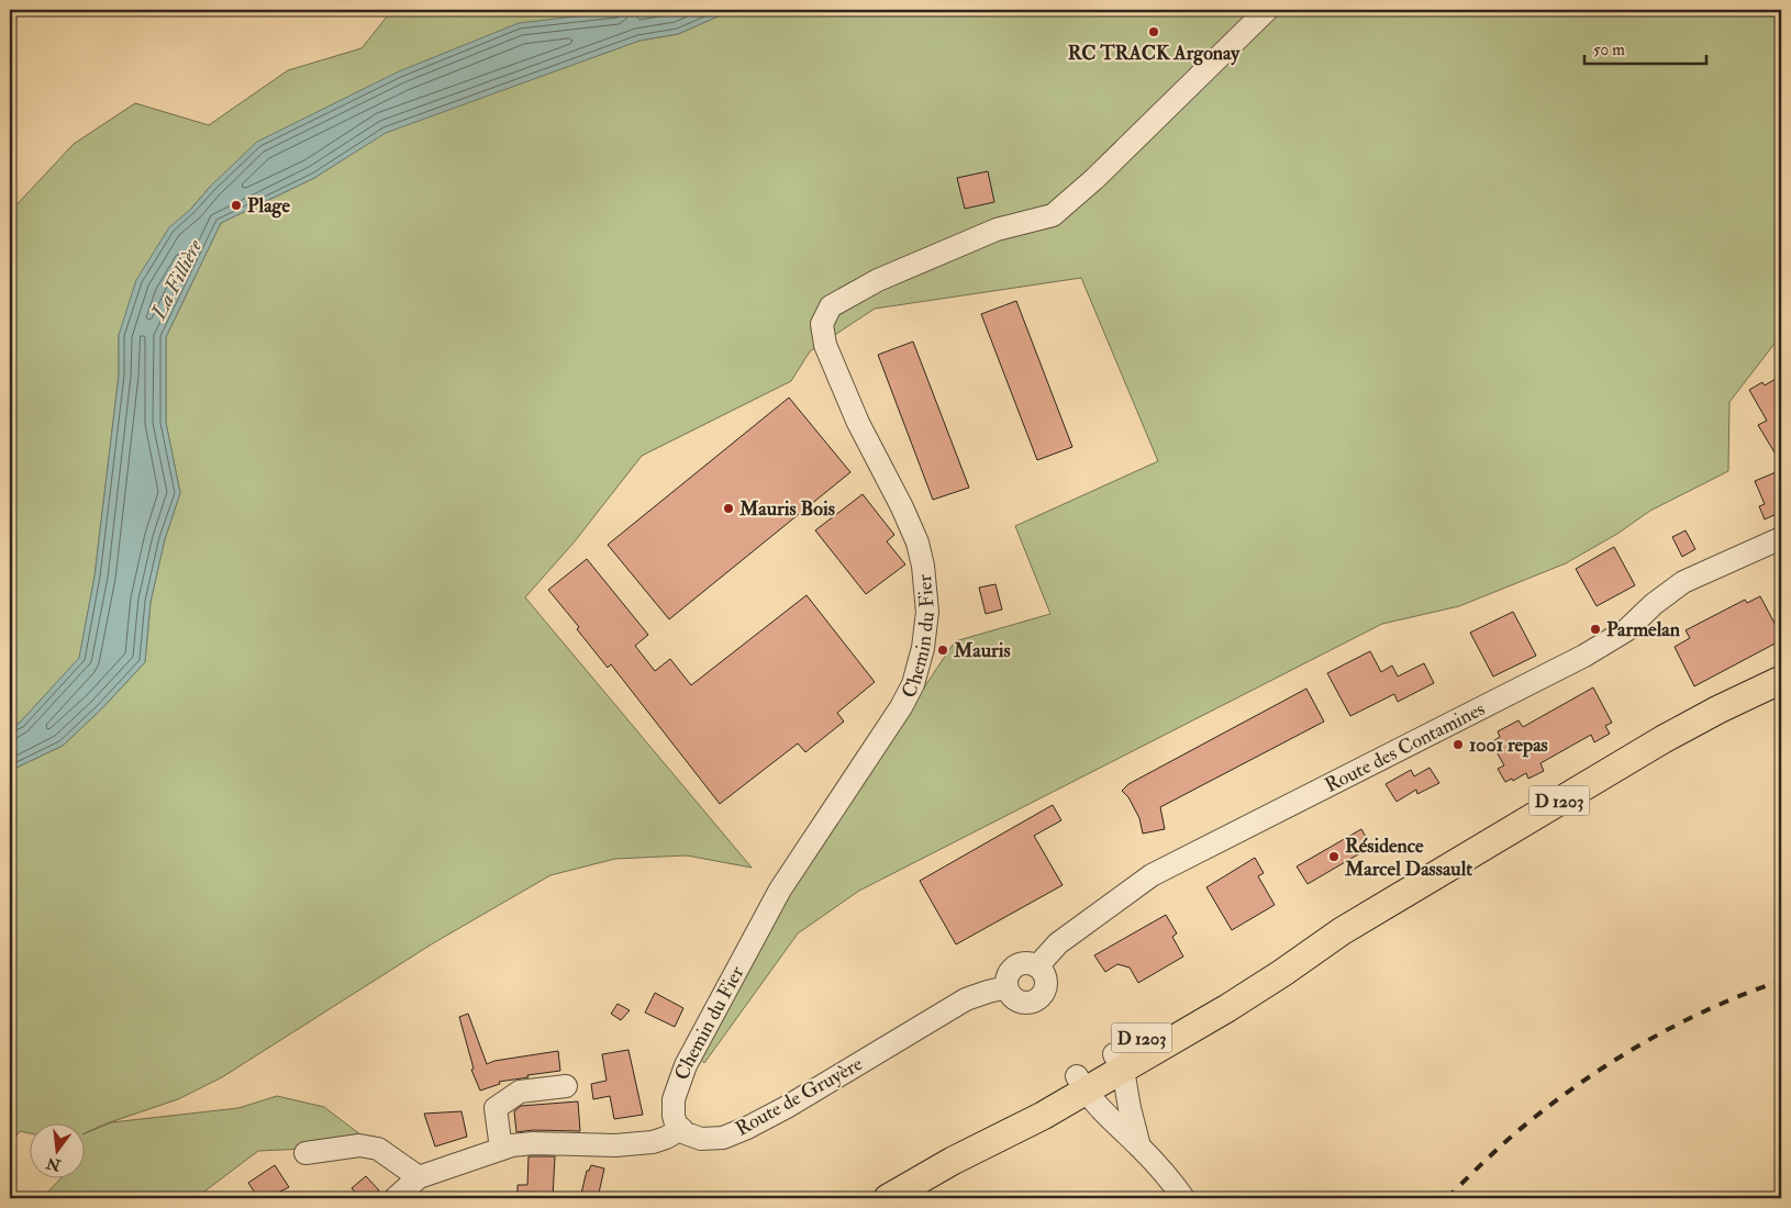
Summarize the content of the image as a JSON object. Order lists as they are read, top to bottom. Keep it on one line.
{"streets":{"main road":["D 1203"],"street":["Chemin du Fier","Route des Contamines","Route de Gruyère"]},"crossings":[["Chemin du Fier","Route de Gruyère"],["Route des Contamines","Route de Gruyère"]],"water":["La Fillière"],"places":["RC TRACK Argonay","Plage","Mauris Bois","Parmelan","Mauris","1001 repas","Résidence Marcel Dassault"],"scale_bar":"50 m","north":"bottom"}
